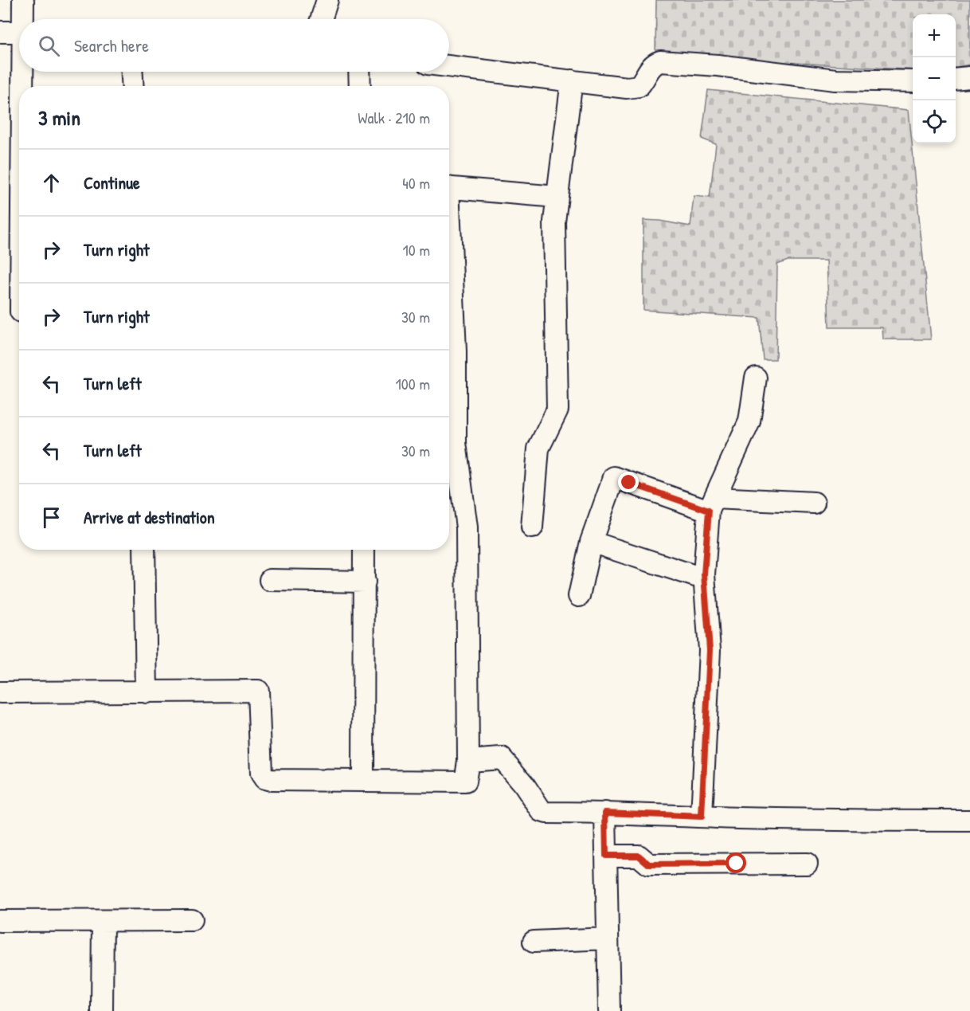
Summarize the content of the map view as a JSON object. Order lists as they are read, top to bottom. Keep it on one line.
{"page":{"map_buttons":["+","−"],"search":"Search here","heading":["3 min","Walk · 210 m"],"list":[["Continue","40 m"],["Turn right","10 m"],["Turn right","30 m"],["Turn left","100 m"],["Turn left","30 m"],"Arrive at destination"]}}
